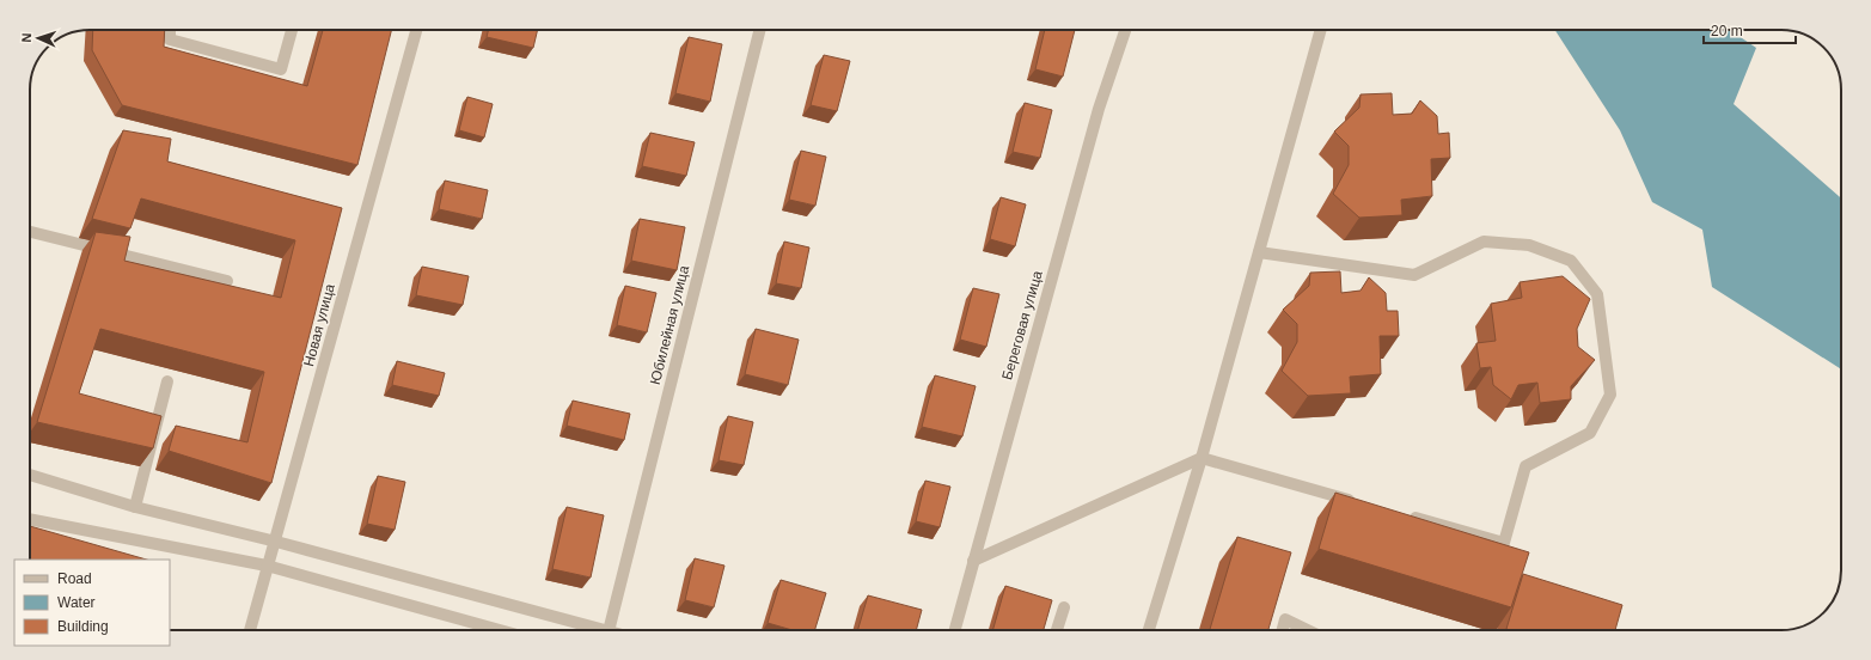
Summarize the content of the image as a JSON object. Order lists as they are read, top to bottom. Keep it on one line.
{"streets":{"street":["Новая улица","Юбилейная улица","Береговая улица"]},"legend":["Road","Water","Building"],"scale_bar":"20 m","north":"left"}
